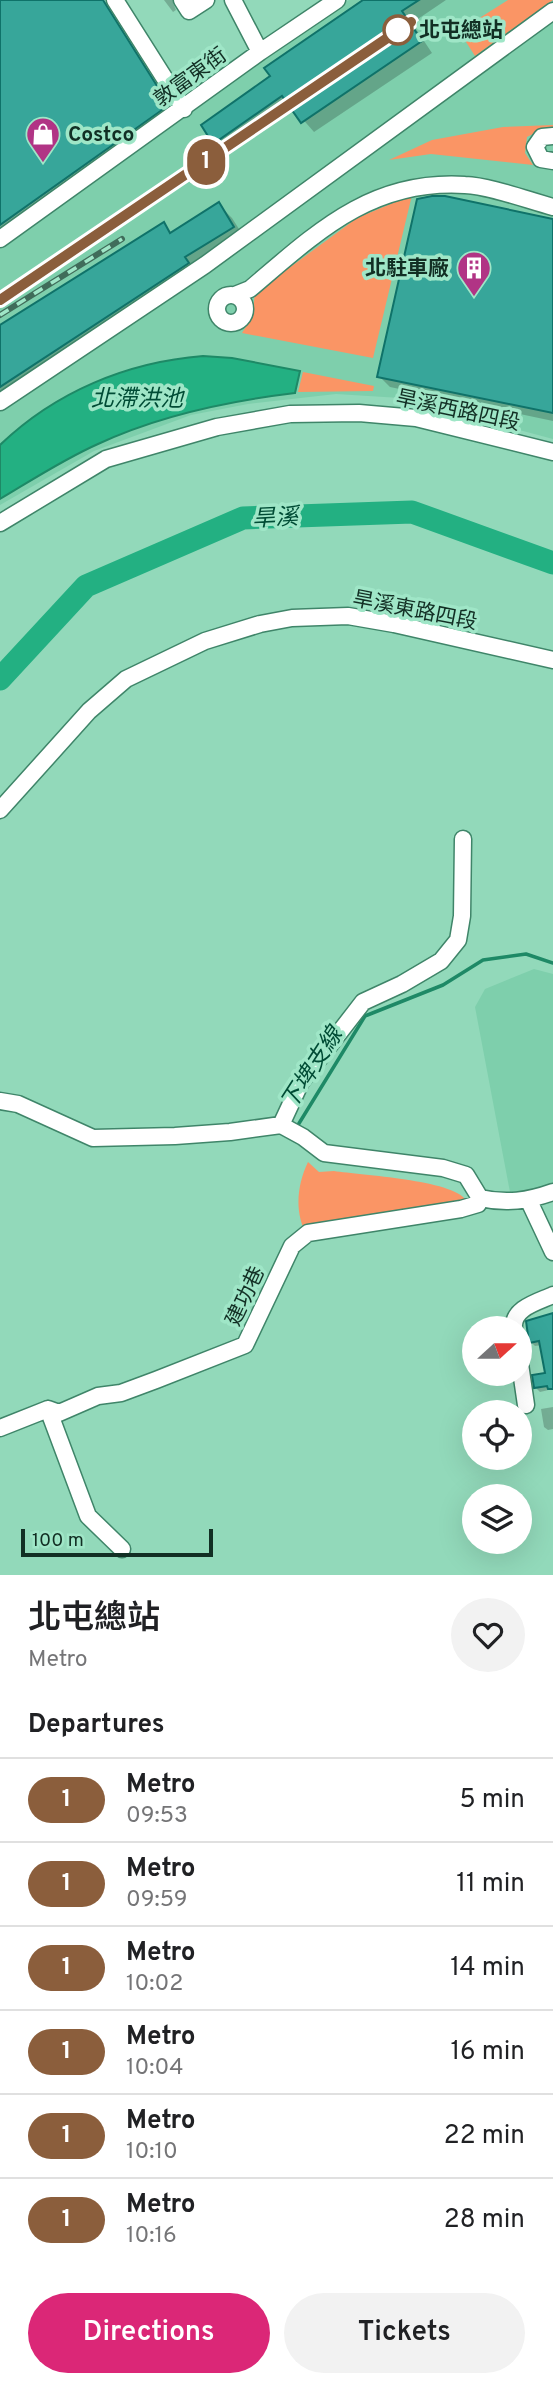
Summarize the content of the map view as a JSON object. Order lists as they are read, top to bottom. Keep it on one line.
{"streets":{"street":["敦富東街","旱溪西路四段","旱溪東路四段","建功巷"]},"water":["北滯洪池","旱溪","下埤支線"],"places":{"other":["北屯總站"],"shop":["Costco"],"building":["北駐車廠"]},"lines":["metro line 1"],"scale_bar":"100 m","north":"right","page":{"on_map":"1","scale":"100 m","heading":[["北屯總站","Metro"],"Departures"],"list":[{"mark":"1","name":"Metro","note":"09:53","value":"5 min"},{"mark":"1","name":"Metro","note":"09:59","value":"11 min"},{"mark":"1","name":"Metro","note":"10:02","value":"14 min"},{"mark":"1","name":"Metro","note":"10:04","value":"16 min"},{"mark":"1","name":"Metro","note":"10:10","value":"22 min"},{"mark":"1","name":"Metro","note":"10:16","value":"28 min"}],"buttons":["Directions","Tickets"]}}
